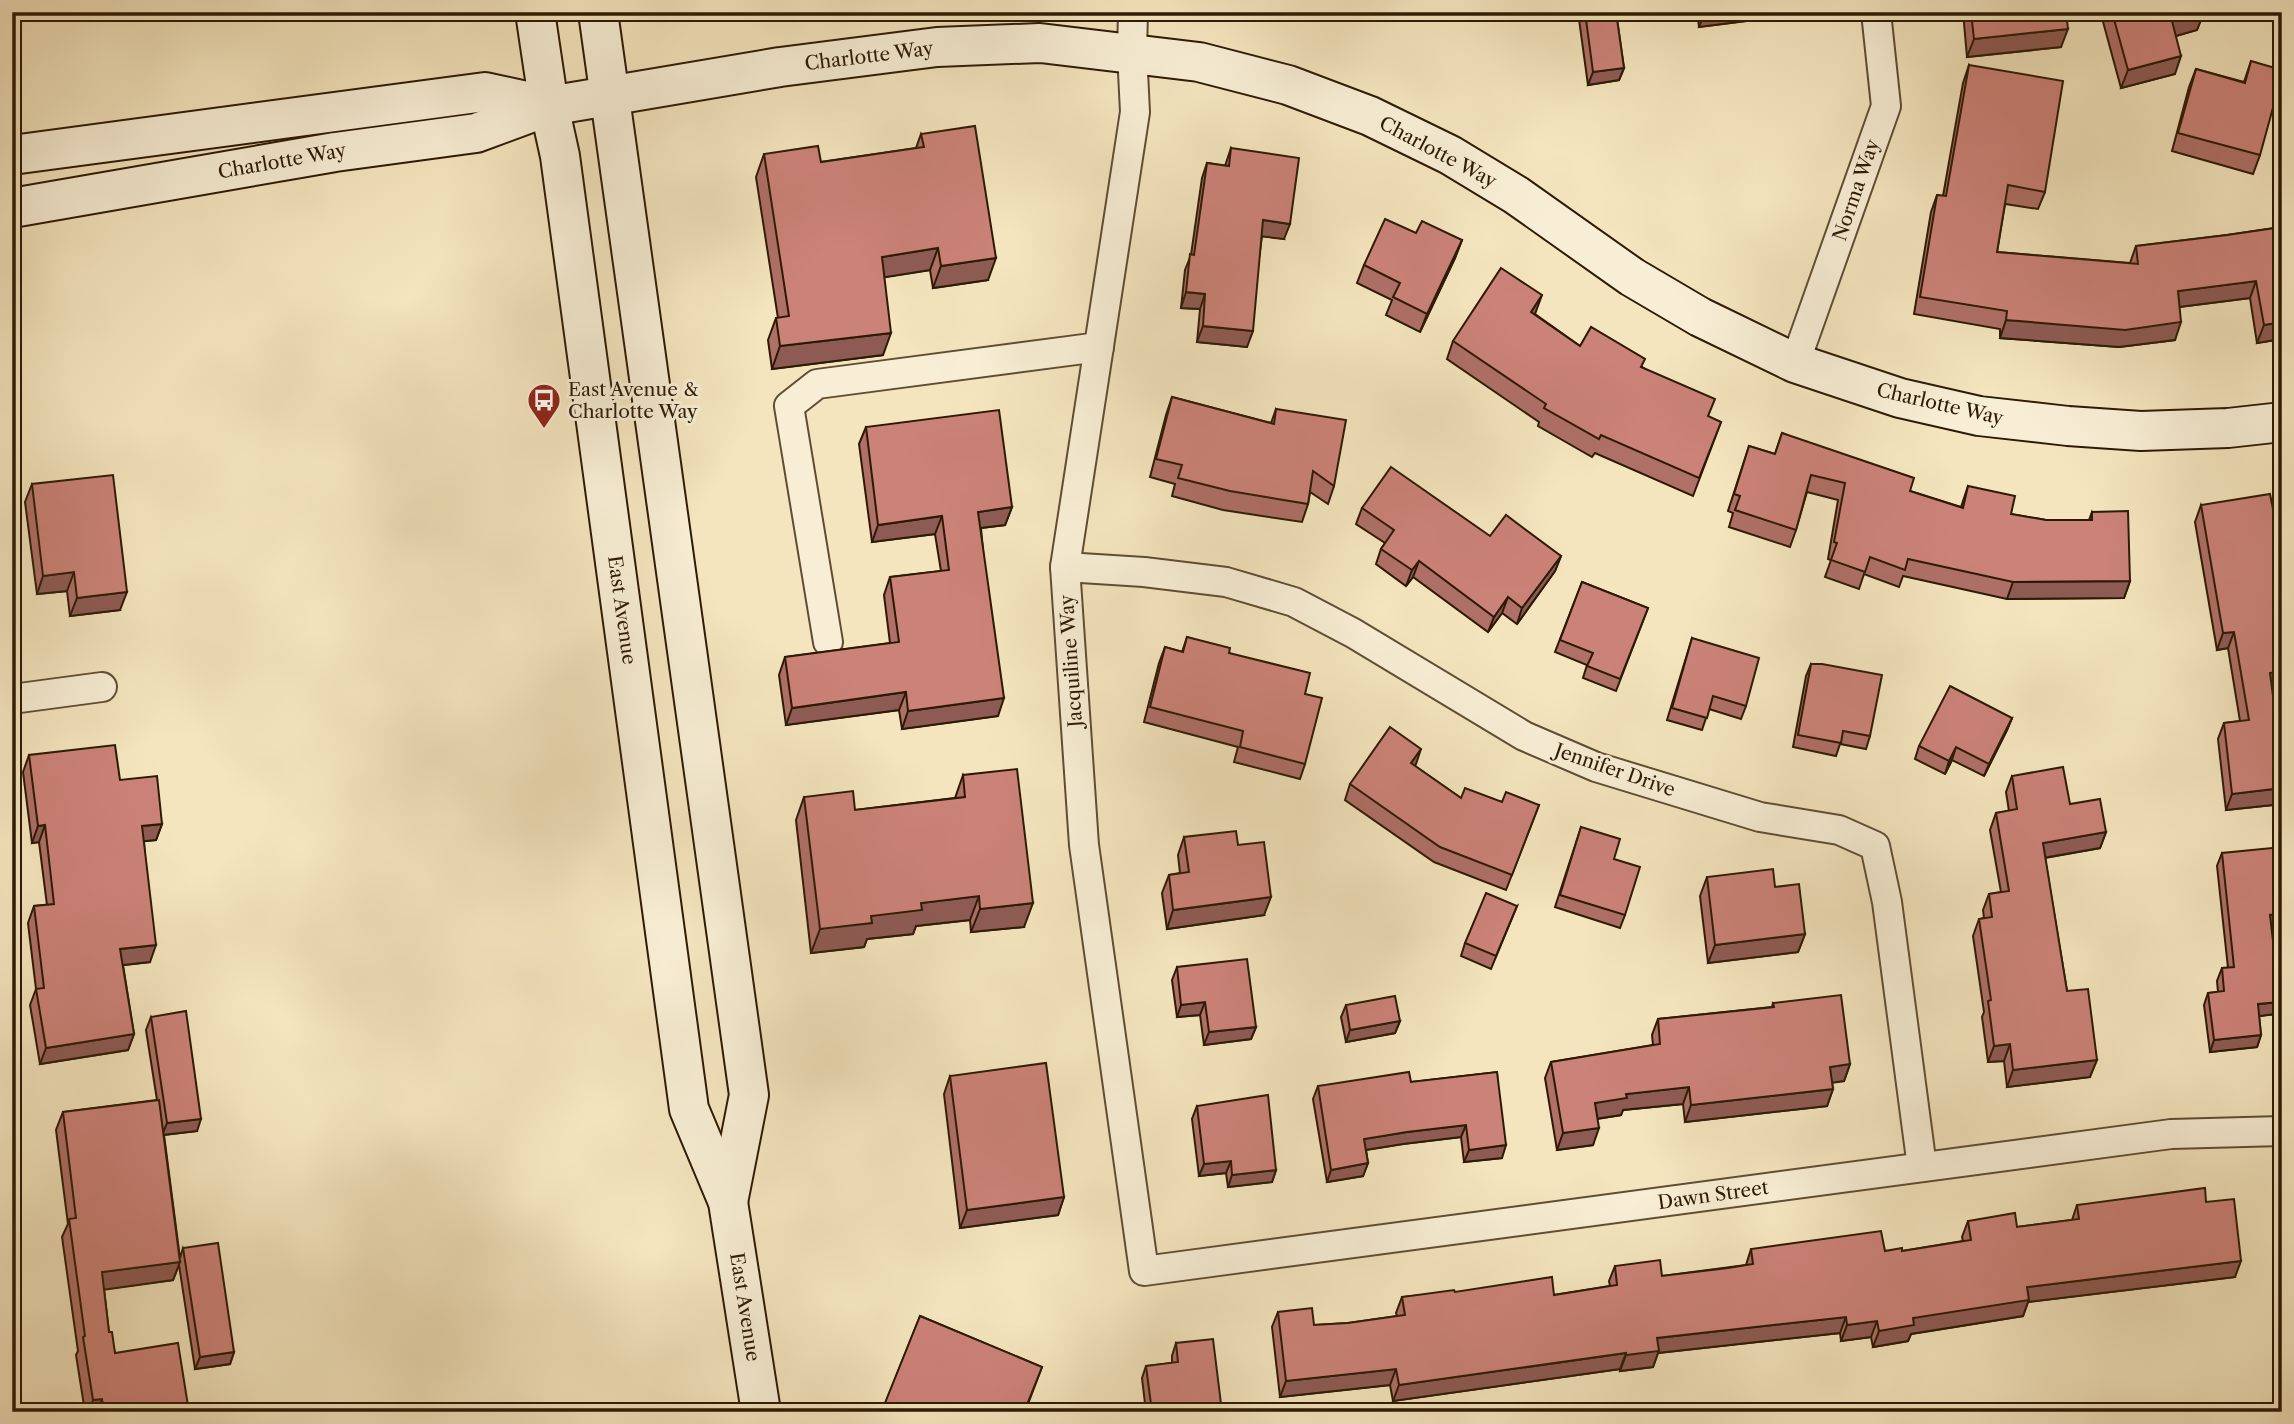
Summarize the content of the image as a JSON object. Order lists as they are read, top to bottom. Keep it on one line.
{"streets":{"street":["Charlotte Way","Norma Way","East Avenue","Jacquiline Way","Jennifer Drive","Dawn Street"]},"crossings":[["Charlotte Way","Norma Way"],["Charlotte Way","East Avenue"],["Charlotte Way","Jacquiline Way"],["Jacquiline Way","Jennifer Drive"],["Jacquiline Way","Dawn Street"],["Jennifer Drive","Dawn Street"]],"places":{"bus stop":["East Avenue & Charlotte Way"]}}
